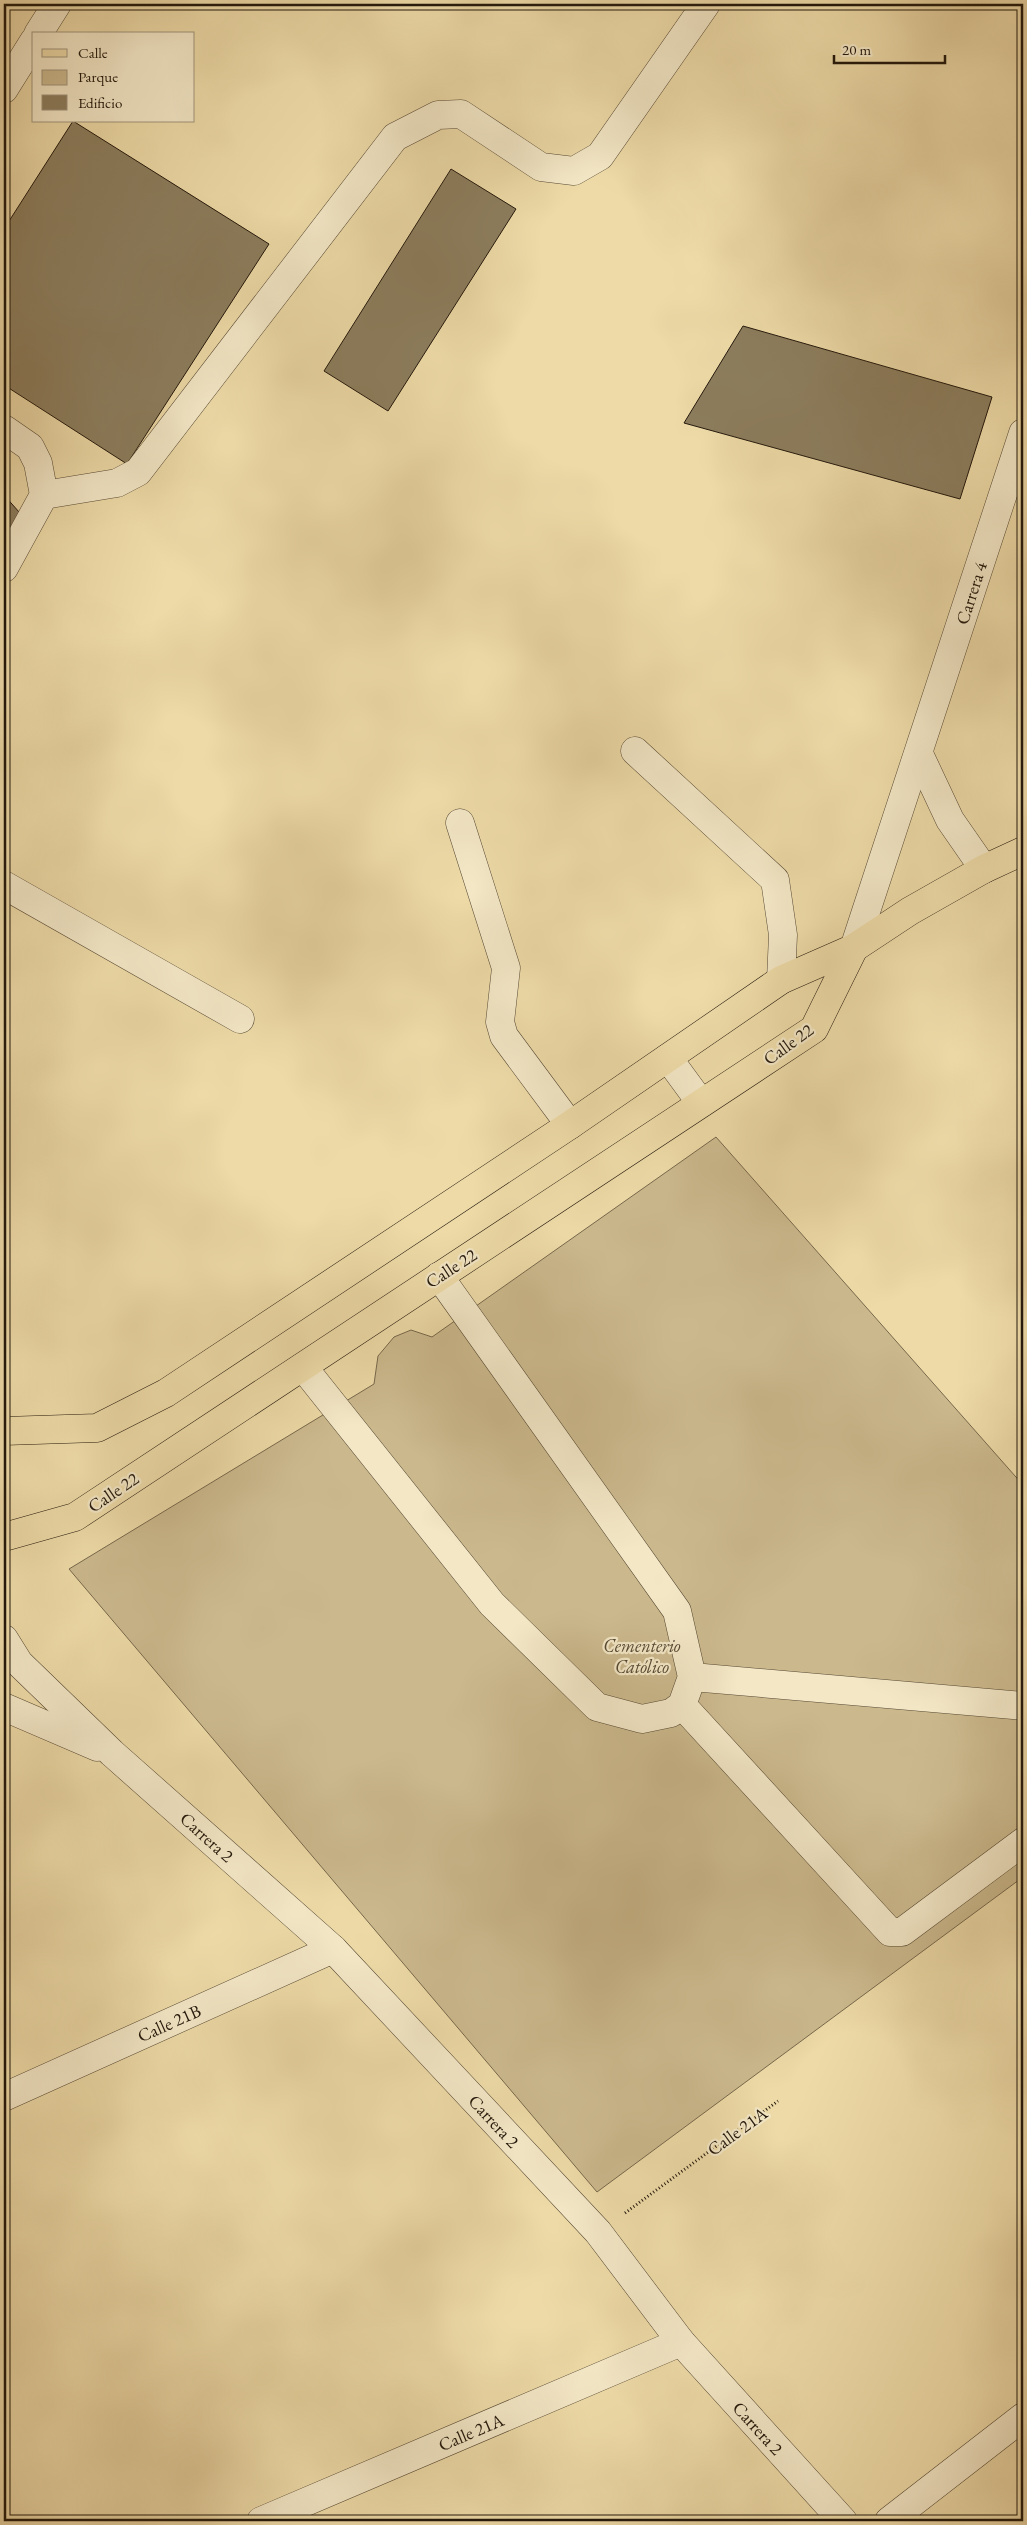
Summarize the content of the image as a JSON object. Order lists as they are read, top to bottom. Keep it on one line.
{"streets":{"main road":["Calle 22"],"street":["Carrera 4","Carrera 2","Calle 21B","Calle 21A"]},"crossings":[["Carrera 4","Calle 22"],["Carrera 2","Calle 21B"],["Carrera 2","Calle 21A"]],"parks":["Cementerio Católico"],"legend":["Calle","Parque","Edificio"],"scale_bar":"20 m"}
